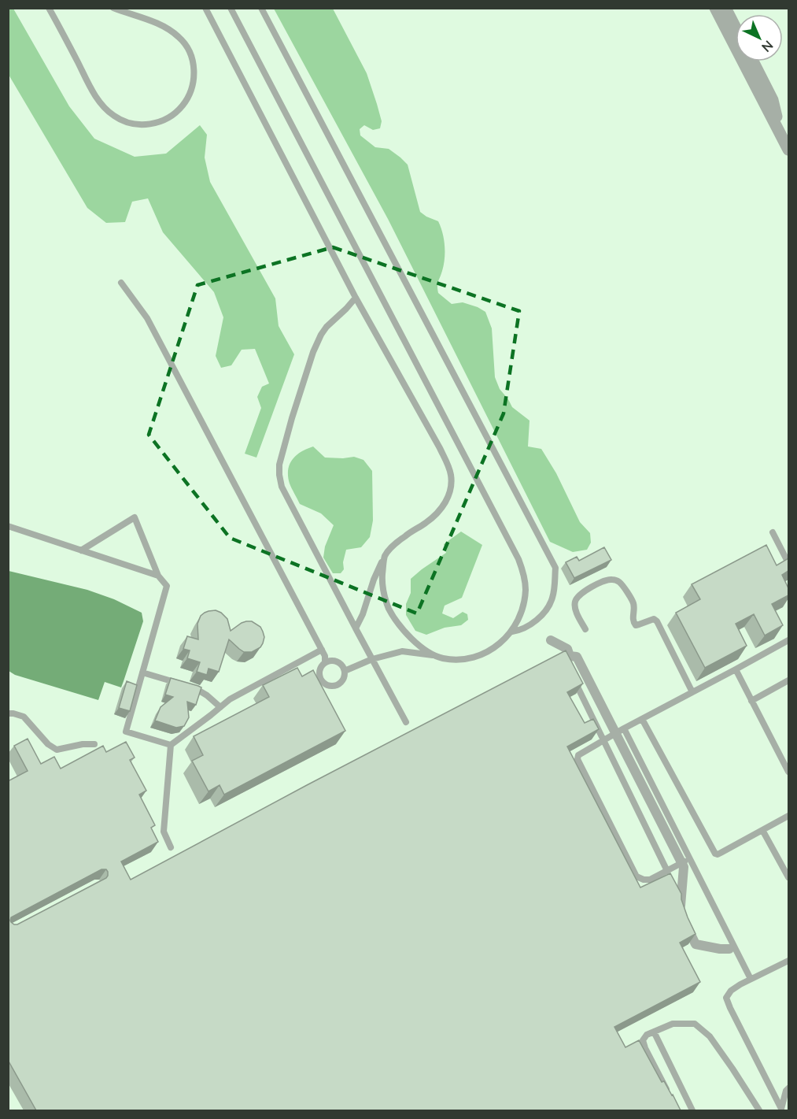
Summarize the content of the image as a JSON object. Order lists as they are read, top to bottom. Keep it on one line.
{"north":"bottom right"}
